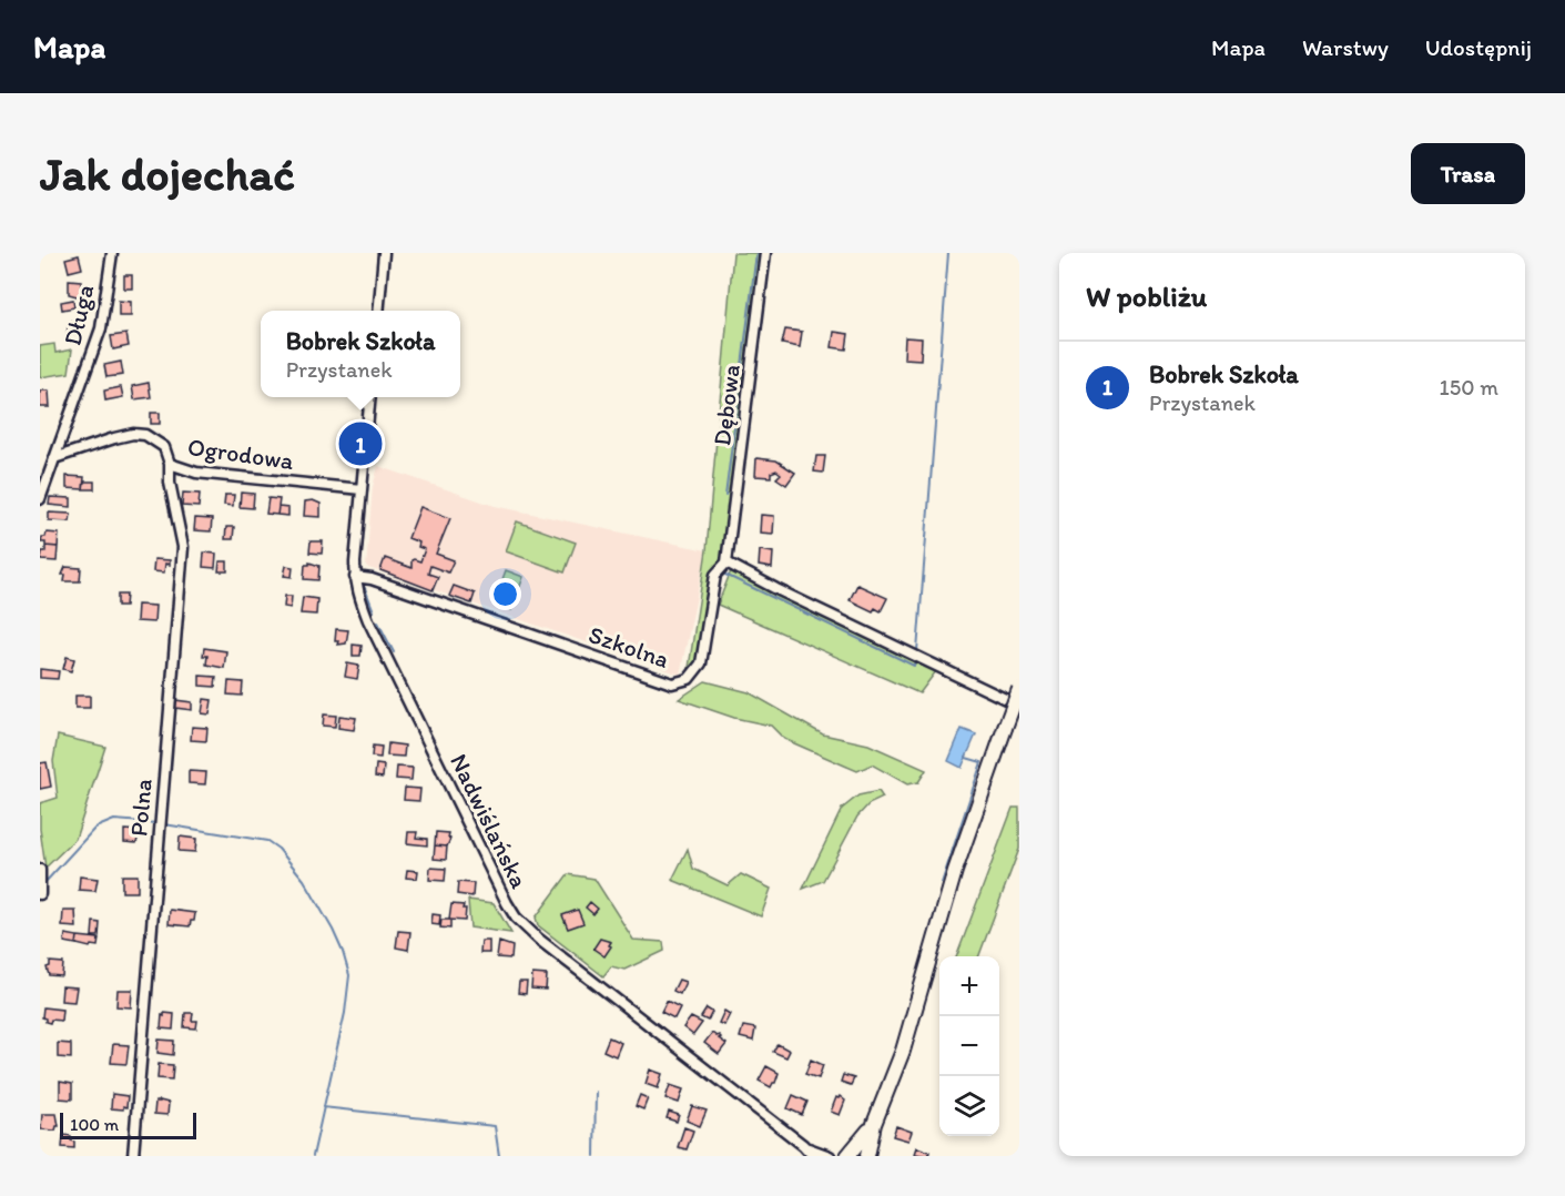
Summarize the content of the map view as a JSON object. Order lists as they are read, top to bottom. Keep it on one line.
{"streets":{"street":["Długa","Dębowa","Ogrodowa","Szkolna","Polna","Nadwiślańska"]},"crossings":[["Długa","Ogrodowa"],["Dębowa","Szkolna"],["Ogrodowa","Polna"],["Ogrodowa","Nadwiślańska"],["Szkolna","Nadwiślańska"]],"scale_bar":"100 m","page":{"header":"Mapa","nav":["Mapa","Warstwy","Udostępnij"],"buttons":"Trasa","title":"Jak dojechać","heading":"W pobliżu","popup":["Bobrek Szkoła","Przystanek"],"list":[{"mark":"1","name":"Bobrek Szkoła","note":"Przystanek","value":"150 m"}],"pins":"1","map_buttons":["+","−"],"scale":"100 m"}}
